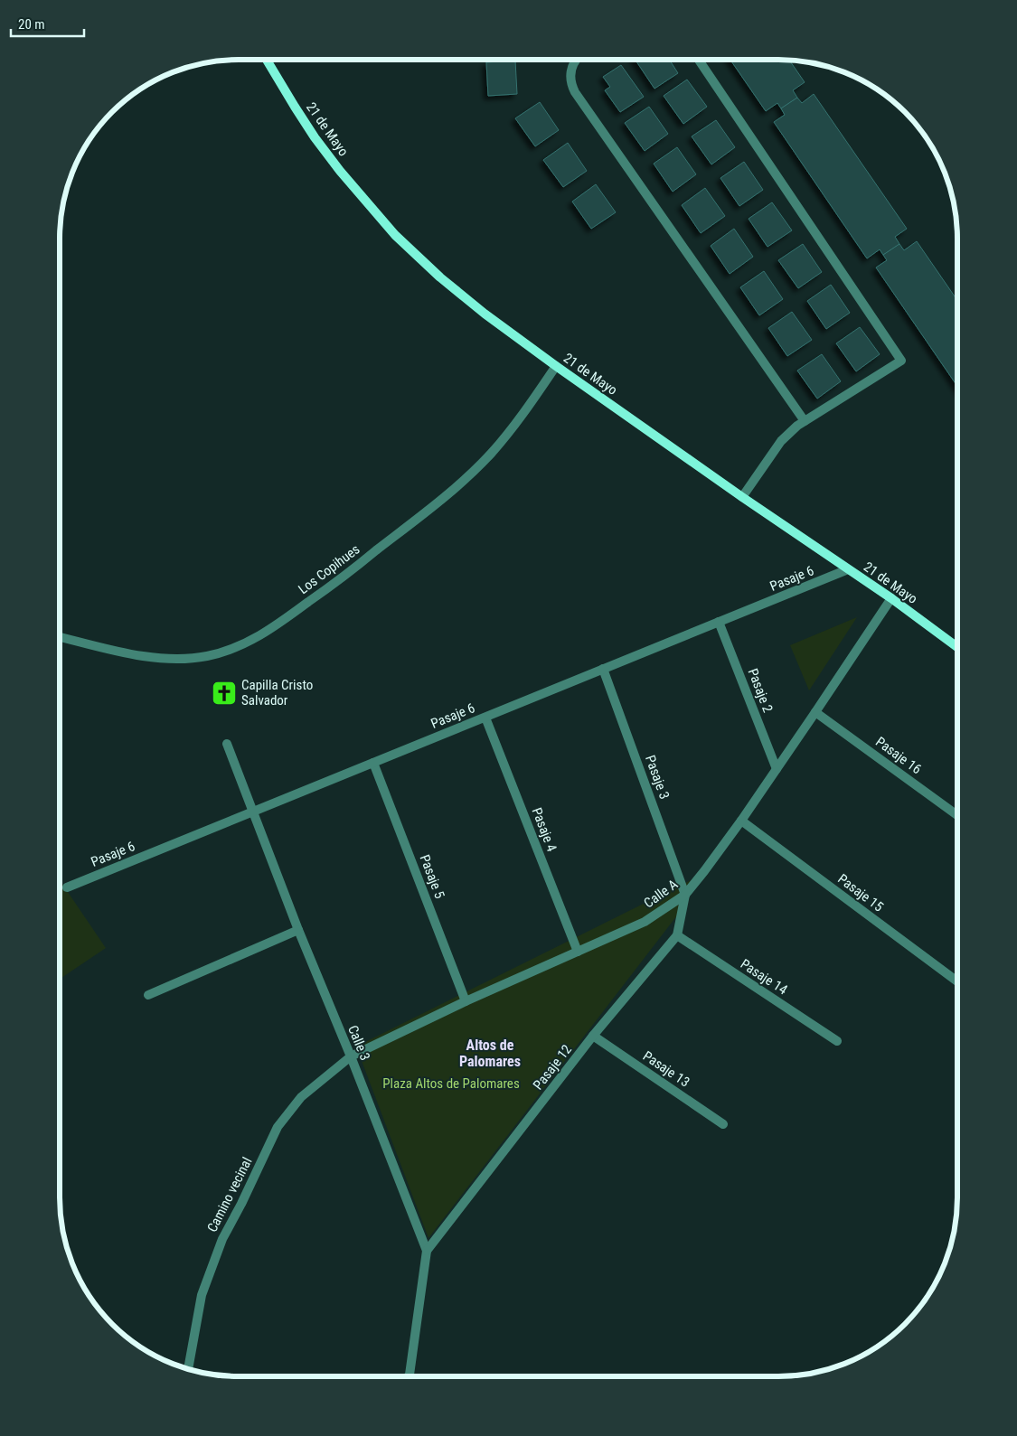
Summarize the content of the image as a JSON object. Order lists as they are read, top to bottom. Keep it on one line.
{"streets":{"street":["21 de Mayo","Los Copihues","Pasaje 6","Pasaje 2","Pasaje 16","Pasaje 3","Pasaje 4","Pasaje 5","Pasaje 15","Calle A","Pasaje 14","Calle 3","Pasaje 12","Pasaje 13","Camino vecinal"]},"crossings":[["21 de Mayo","Los Copihues"],["21 de Mayo","Pasaje 6"],["21 de Mayo","Calle A"],["Pasaje 6","Pasaje 2"],["Pasaje 6","Pasaje 3"],["Pasaje 6","Pasaje 4"],["Pasaje 6","Pasaje 5"],["Pasaje 6","Calle 3"],["Pasaje 2","Calle A"],["Pasaje 16","Calle A"],["Pasaje 3","Calle A"],["Pasaje 3","Pasaje 12"],["Pasaje 4","Calle A"],["Pasaje 5","Calle A"],["Pasaje 15","Calle A"],["Calle A","Calle 3"],["Calle A","Pasaje 12"],["Calle A","Camino vecinal"],["Pasaje 14","Pasaje 12"],["Calle 3","Pasaje 12"],["Calle 3","Camino vecinal"],["Pasaje 12","Pasaje 13"]],"districts":["Altos de Palomares"],"parks":["Plaza Altos de Palomares"],"places":{"church":["Capilla Cristo Salvador"]},"scale_bar":"20 m"}
